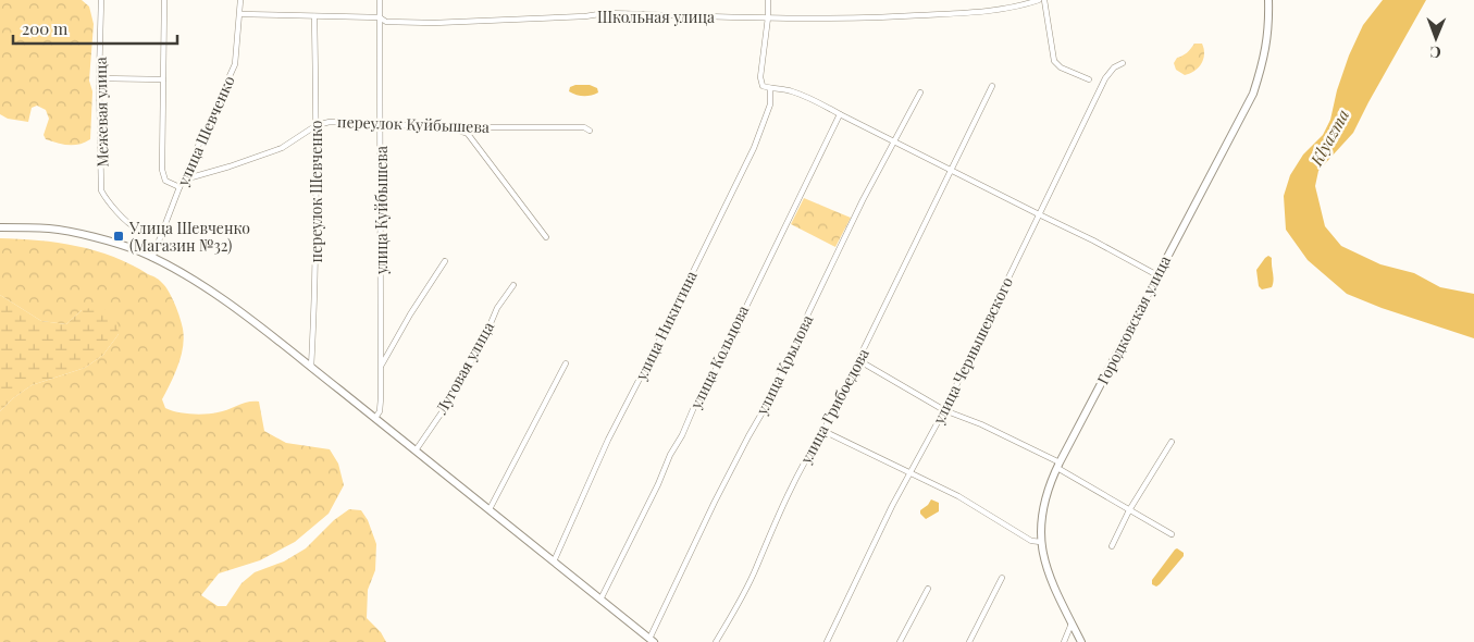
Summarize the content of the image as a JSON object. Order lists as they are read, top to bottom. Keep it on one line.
{"streets":{"street":["Школьная улица","Межевая улица","переулок Куйбышева","улица Шевченко","переулок Шевченко","улица Куйбышева","Городковская улица","улица Никитина","улица Чернышевского","улица Кольцова","улица Крылова","Луговая улица","улица Грибоедова"]},"crossings":[["Школьная улица","улица Шевченко"],["Школьная улица","переулок Шевченко"],["Школьная улица","улица Куйбышева"],["Межевая улица","улица Шевченко"],["переулок Куйбышева","улица Шевченко"],["переулок Куйбышева","переулок Шевченко"],["переулок Куйбышева","улица Куйбышева"]],"water":["Klyazma"],"places":{"transit":["Улица Шевченко (Магазин №32)"]},"scale_bar":"200 m","north":"bottom"}
